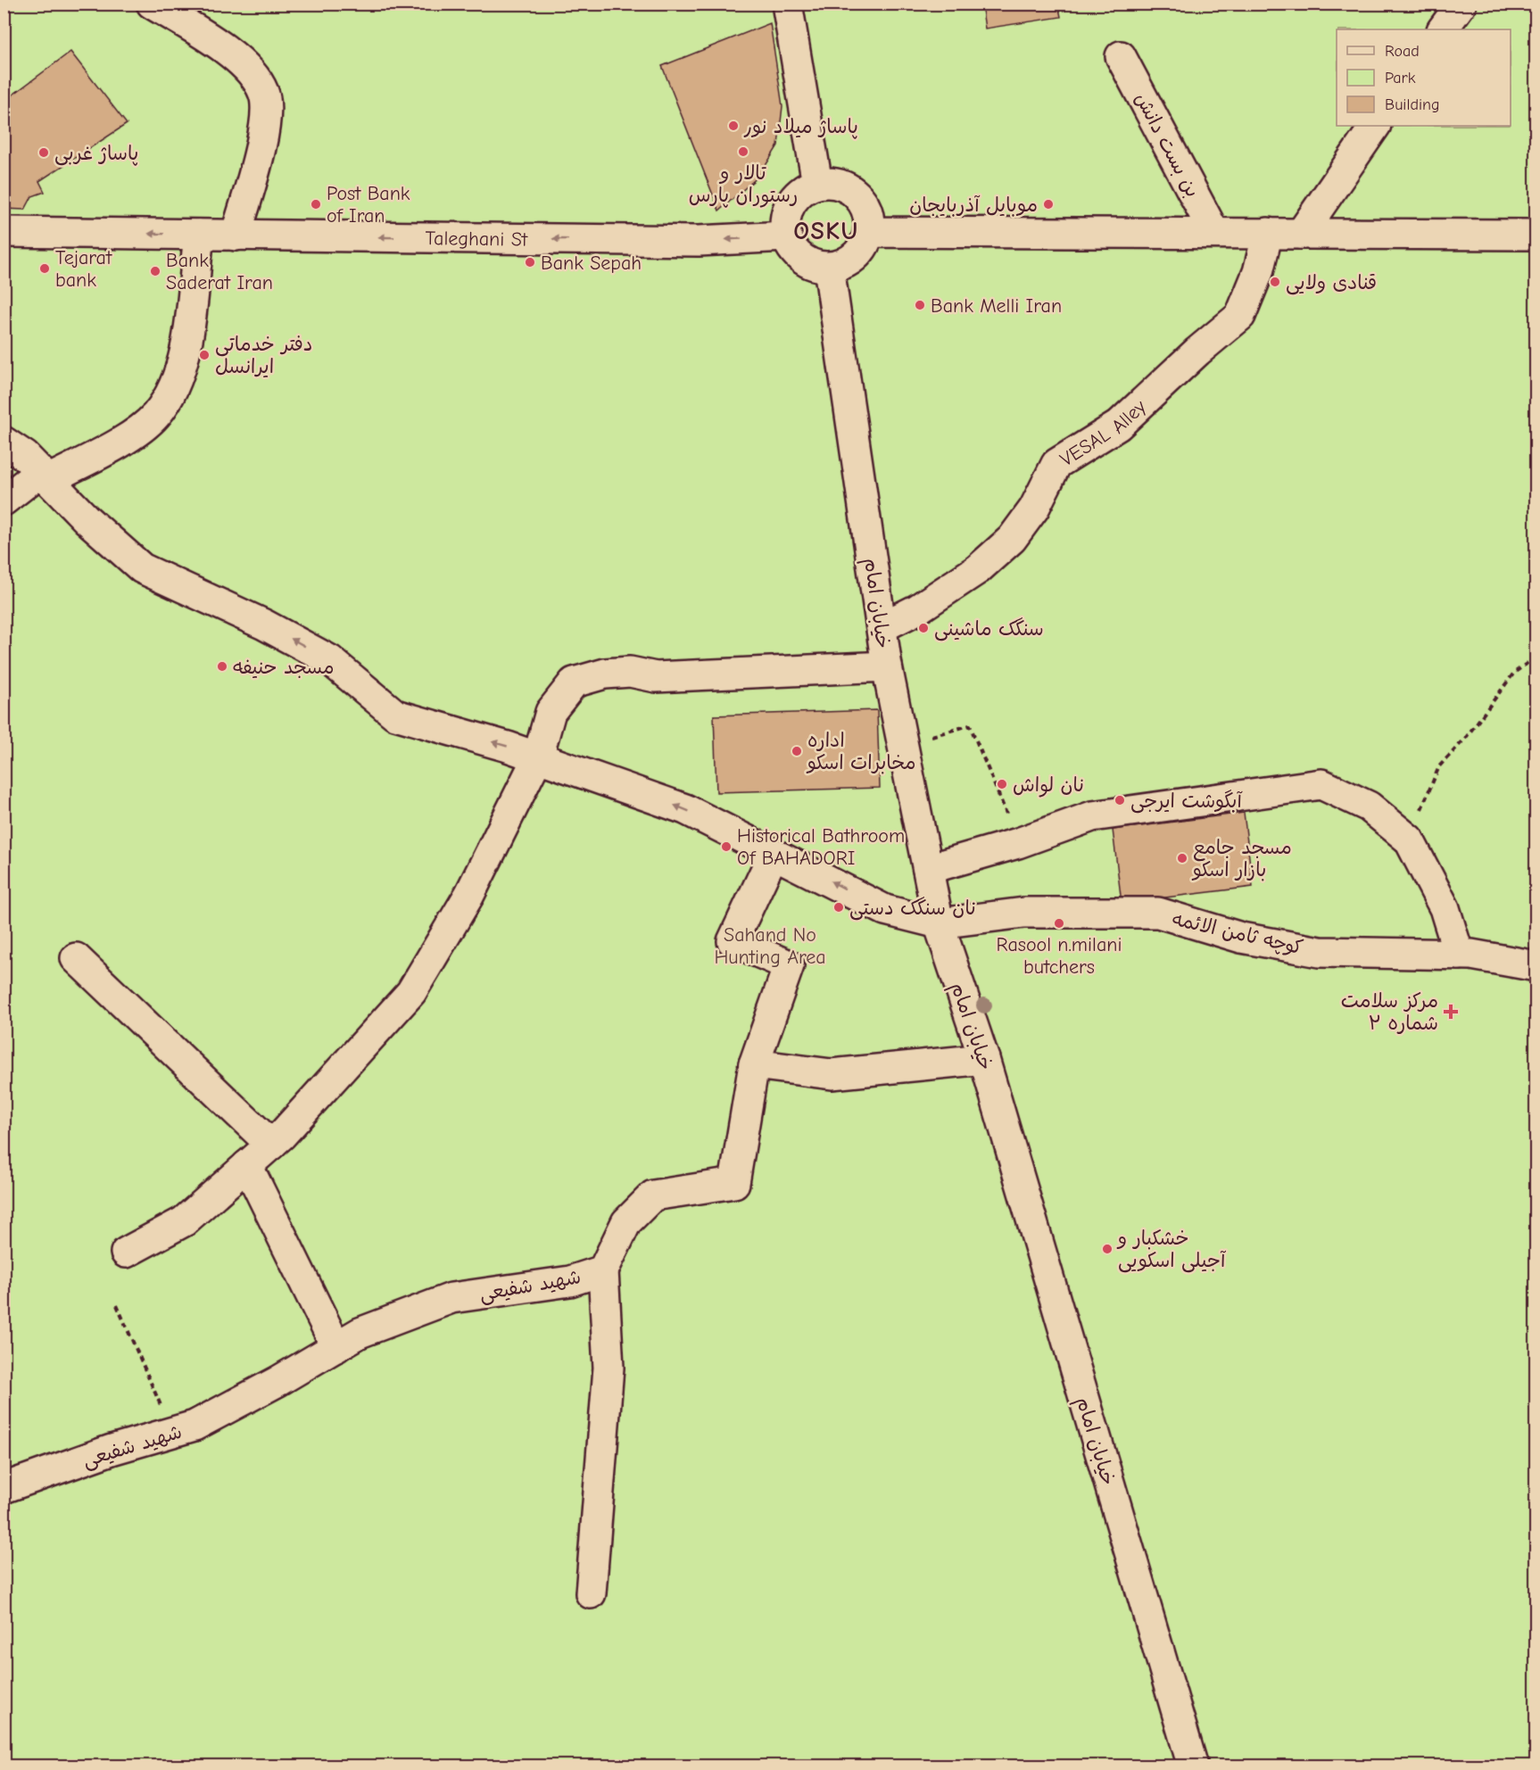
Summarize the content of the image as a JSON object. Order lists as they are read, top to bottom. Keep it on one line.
{"streets":{"street":["بن بست دانش","Taleghani St","VESAL Alley","خیابان امام","کوچه ثامن الائمه","شهید شفیعی"]},"crossings":[["Taleghani St","خیابان امام"],["VESAL Alley","خیابان امام"],["خیابان امام","کوچه ثامن الائمه"]],"one_way":["Taleghani St"],"districts":["OSKU"],"parks":["Sahand No Hunting Area"],"places":{"other":["پاساژ میلاد نور","تالار و رستوران پارس","پاساژ غربی","Post Bank of Iran","موبایل آذربایجان","Bank Sepah","Tejarat bank","Bank Saderat Iran","قنادی ولایی","Bank Melli Iran","دفتر خدماتی ایرانسل","سنگک ماشینی","مسجد حنیفه","اداره مخابرات اسکو","نان لواش","آبگوشت ایرجی","Historical Bathroom Of BAHADORI","مسجد جامع بازار اسکو","نان سنگک دستی","Rasool n.milani butchers","خشکبار و آجیلی اسکویی"],"health":["مرکز سلامت شماره ۲"]},"legend":["Road","Park","Building"]}
